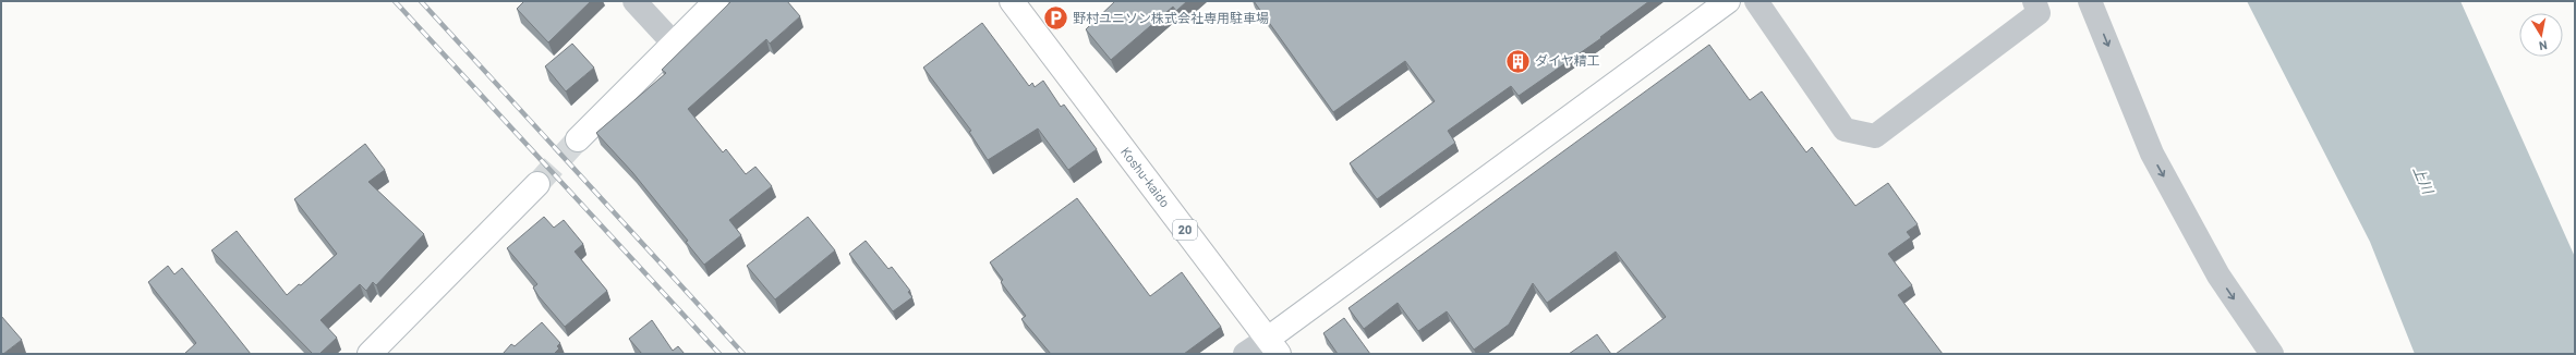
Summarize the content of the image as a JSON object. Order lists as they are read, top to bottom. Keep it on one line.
{"streets":{"main road":["Koshu-kaido","20"]},"water":["上川"],"places":{"parking":["野村ユニソン株式会社専用駐車場"],"building":["ダイヤ精工"]},"north":"bottom"}
